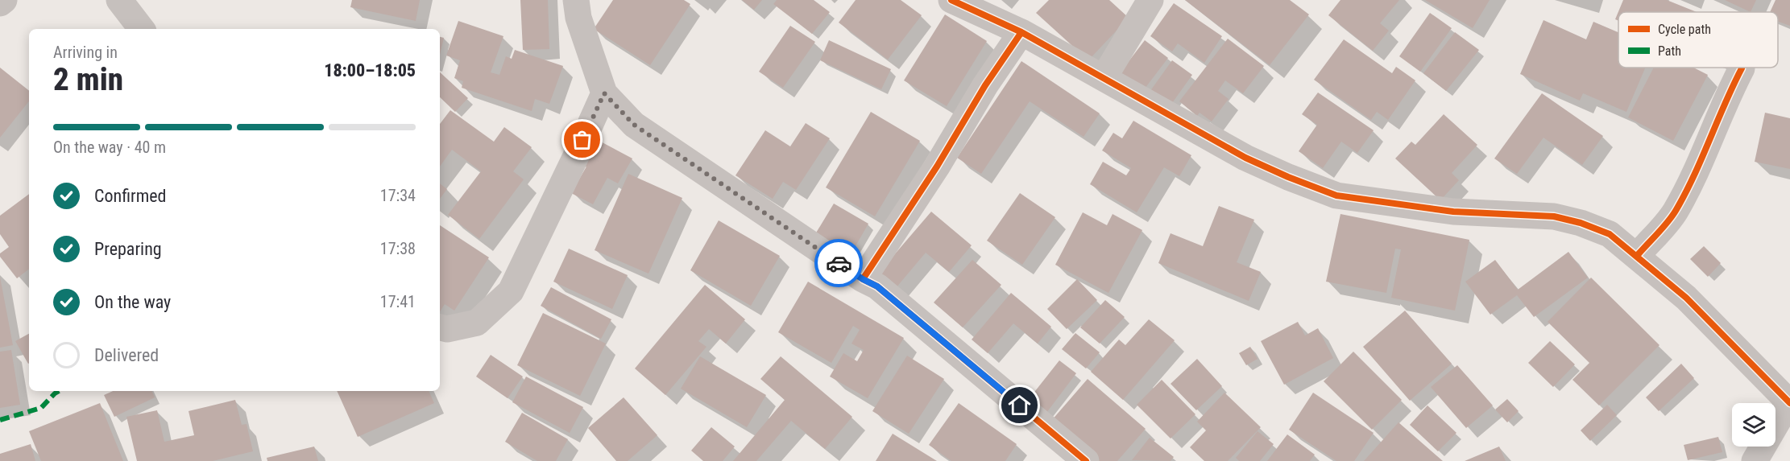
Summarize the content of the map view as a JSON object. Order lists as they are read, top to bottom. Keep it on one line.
{"legend":["Cycle path","Path"],"page":{"heading":["2 min","Arriving in","18:00–18:05"],"bar":"On the way · 40 m","list":[["Confirmed","17:34"],["Preparing","17:38"],["On the way","17:41"],"Delivered"]}}
